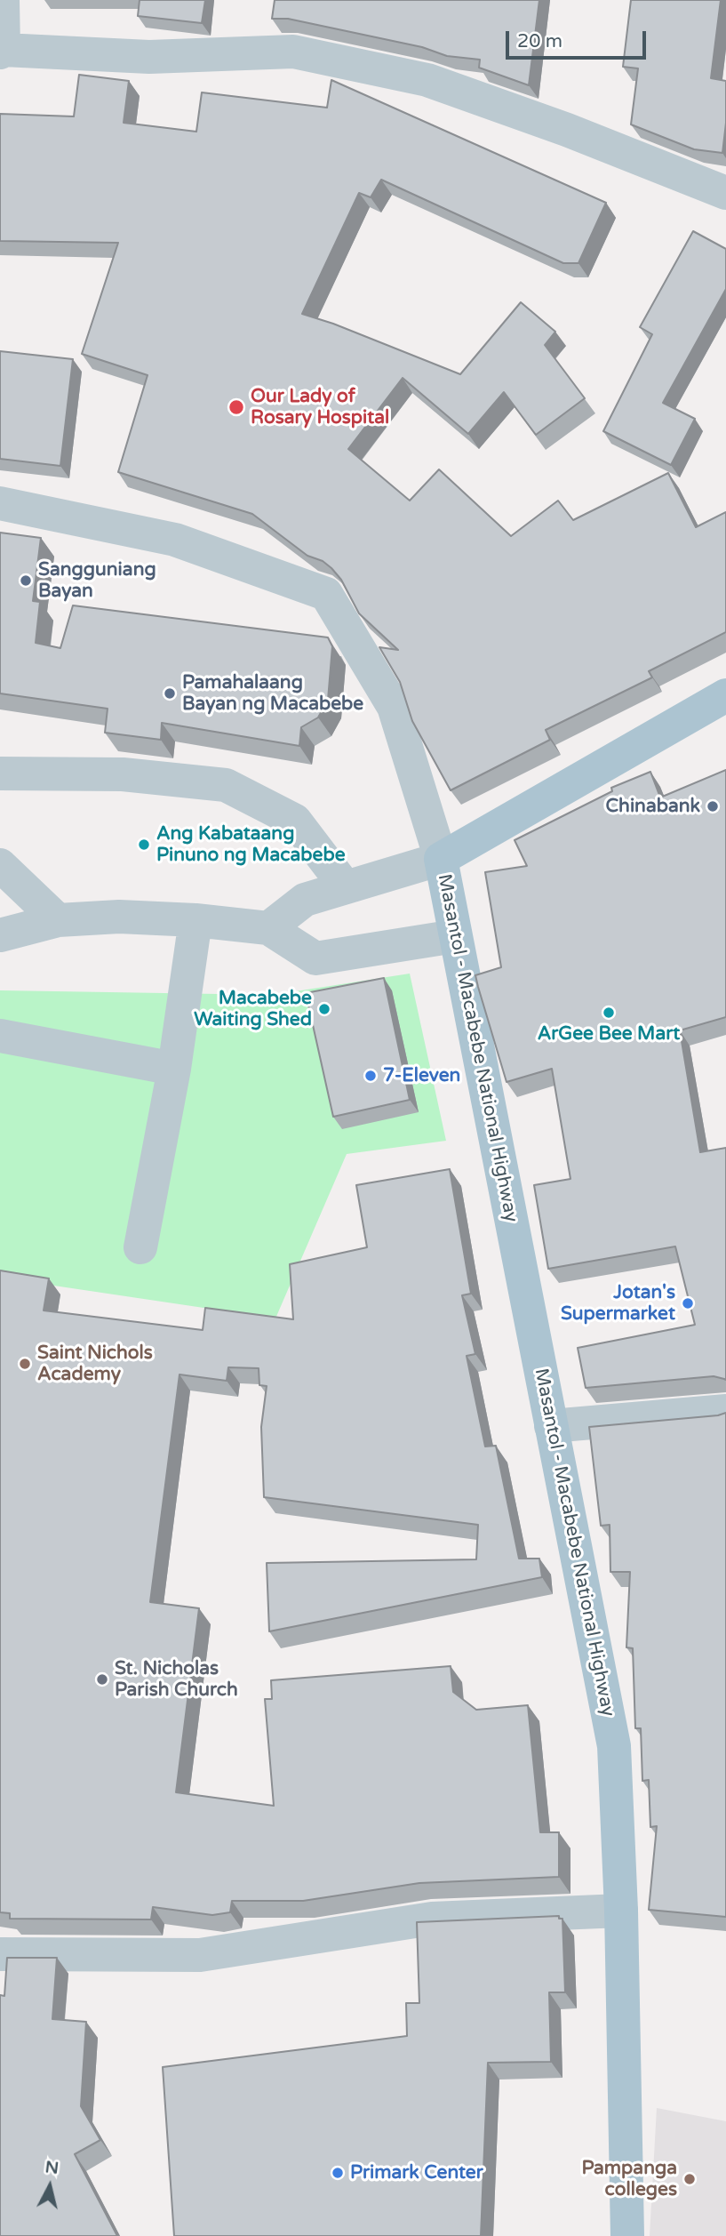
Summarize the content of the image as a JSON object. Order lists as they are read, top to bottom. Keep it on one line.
{"streets":{"main road":["Masantol - Macabebe National Highway"]},"places":["Our Lady of Rosary Hospital","Sangguniang Bayan","Pamahalaang Bayan ng Macabebe","Chinabank","Ang Kabataang Pinuno ng Macabebe","Macabebe Waiting Shed","ArGee Bee Mart","7-Eleven","Jotan's Supermarket","Saint Nichols Academy","St. Nicholas Parish Church","Primark Center","Pampanga colleges"],"scale_bar":"20 m","north":"top"}
